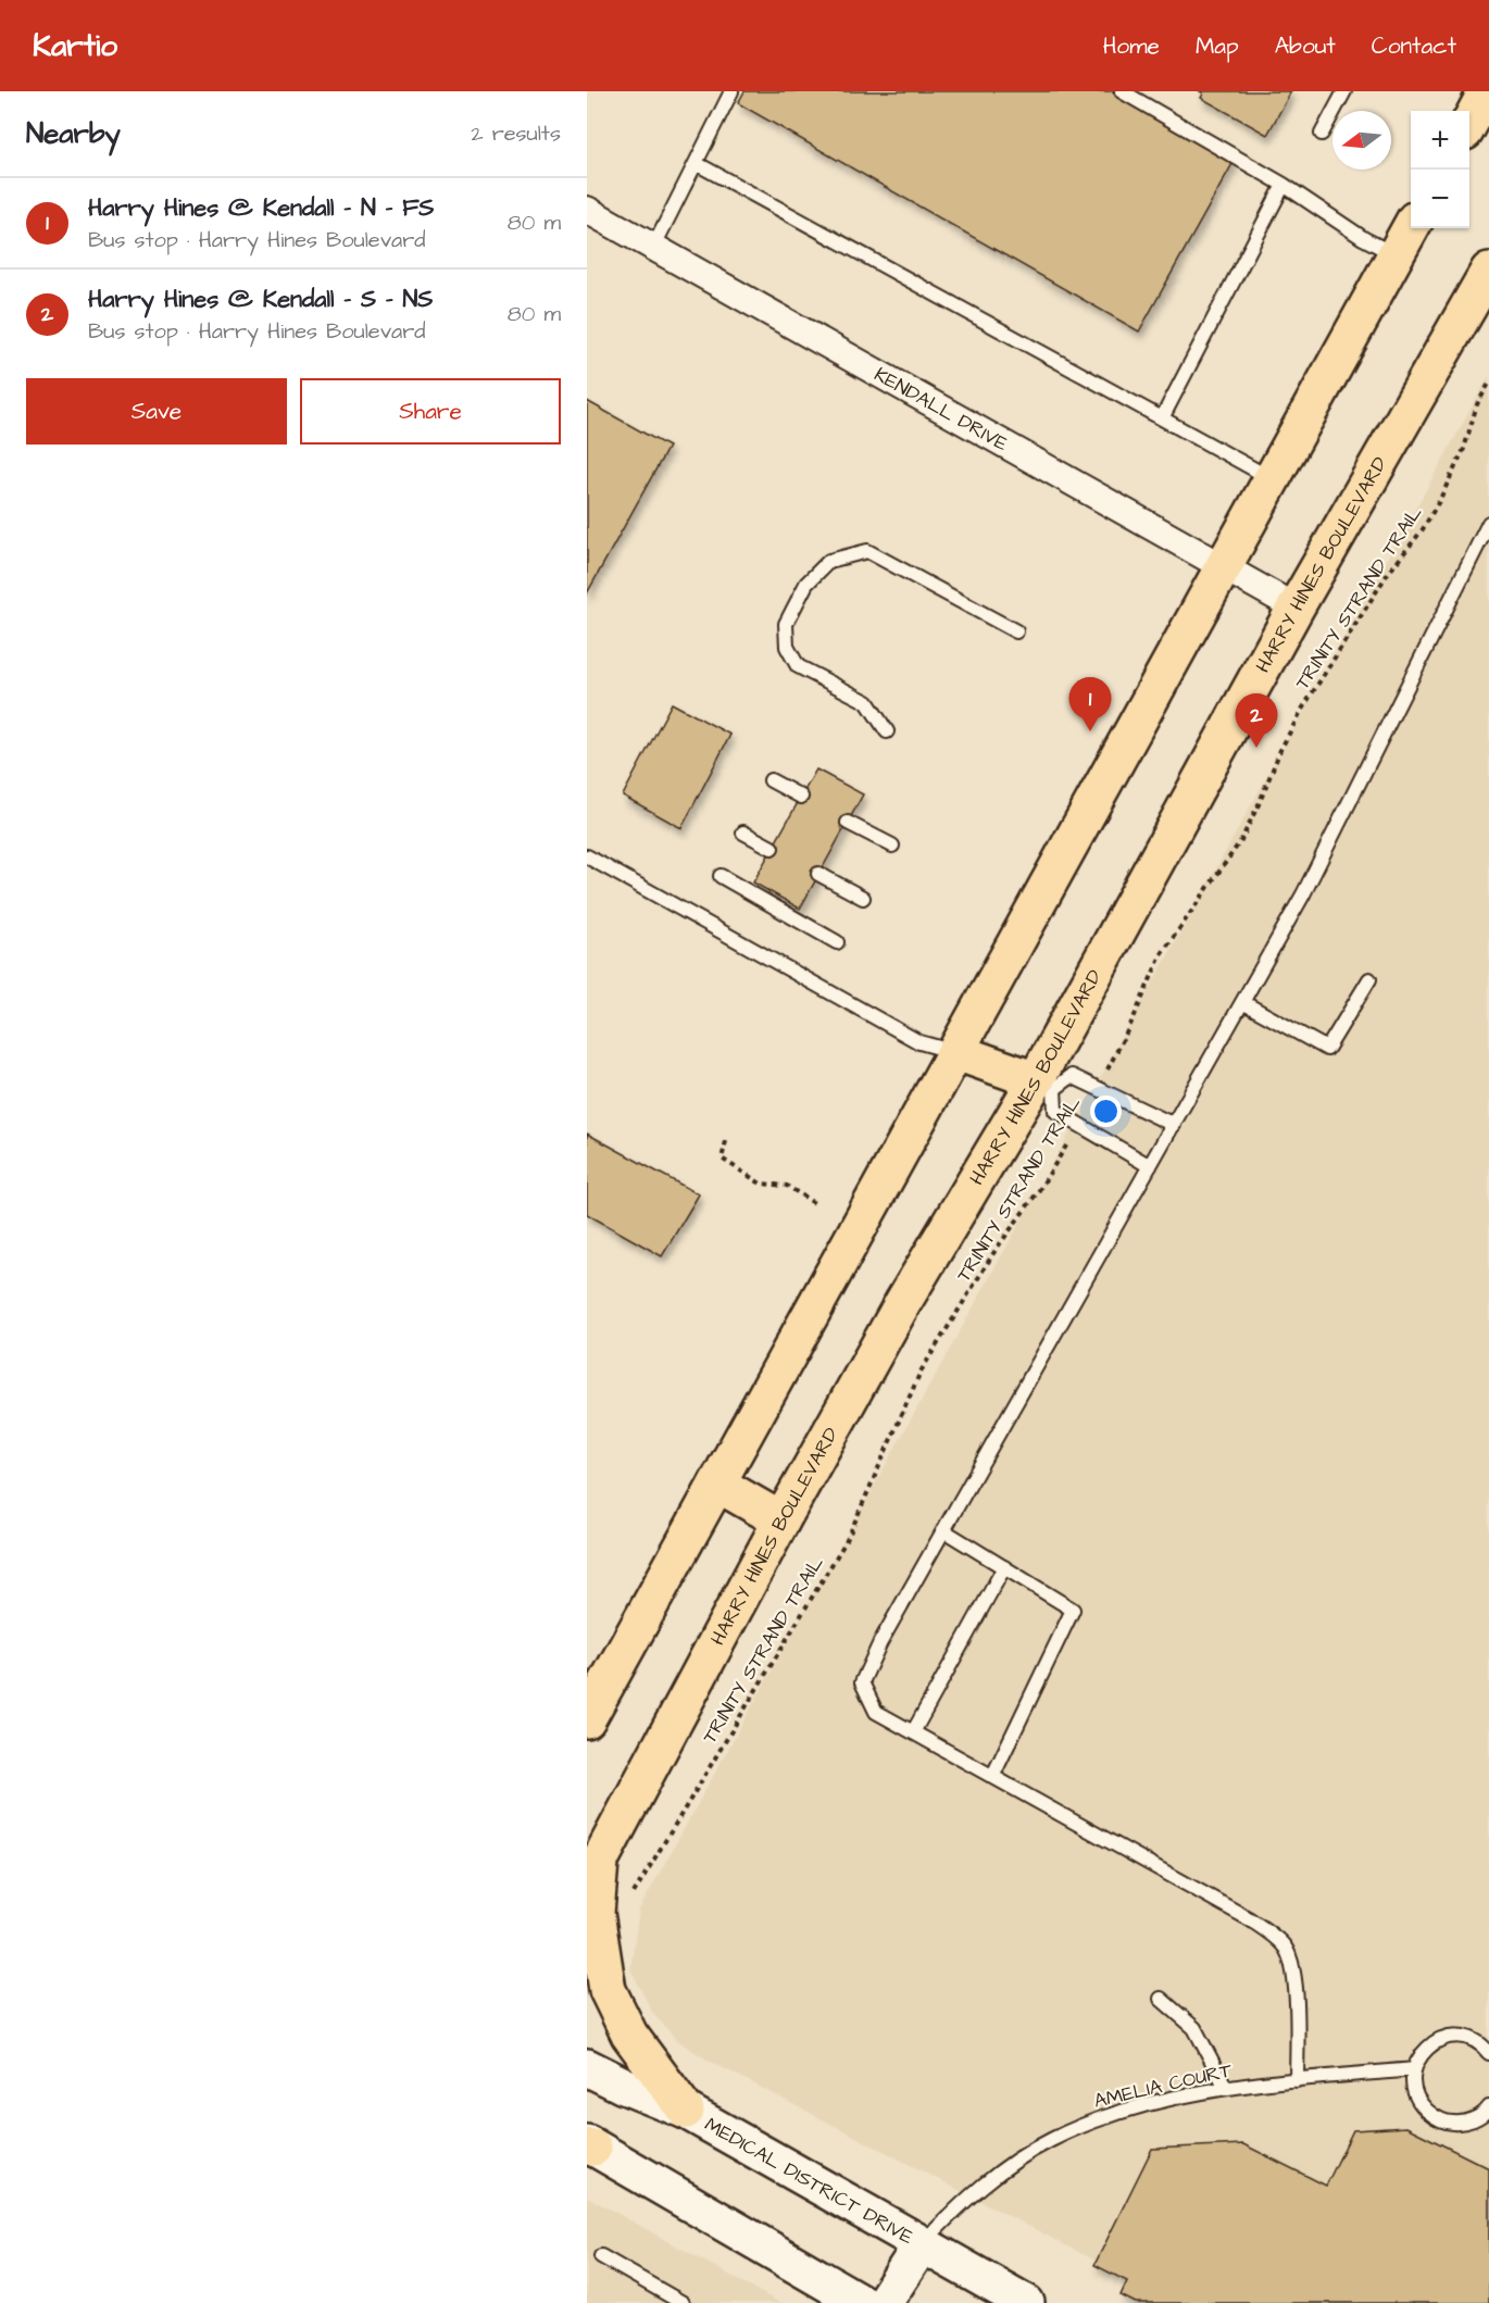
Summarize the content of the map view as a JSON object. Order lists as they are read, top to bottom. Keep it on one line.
{"streets":{"main road":["HARRY HINES BOULEVARD","MEDICAL DISTRICT DRIVE"],"street":["KENDALL DRIVE"],"lane":["AMELIA COURT"],"path":["TRINITY STRAND TRAIL"]},"crossings":[["KENDALL DRIVE","HARRY HINES BOULEVARD"],["AMELIA COURT","MEDICAL DISTRICT DRIVE"]],"north":"left","page":{"header":"Kartio","nav":["Home","Map","About","Contact"],"heading":["Nearby","2 results"],"map_buttons":["+","−"],"list":[{"mark":"1","name":"Harry Hines @ Kendall - N - FS","note":"Bus stop · Harry Hines Boulevard","value":"80 m"},{"mark":"2","name":"Harry Hines @ Kendall - S - NS","note":"Bus stop · Harry Hines Boulevard","value":"80 m"}],"buttons":["Save","Share"],"pins":["1","2"]}}
